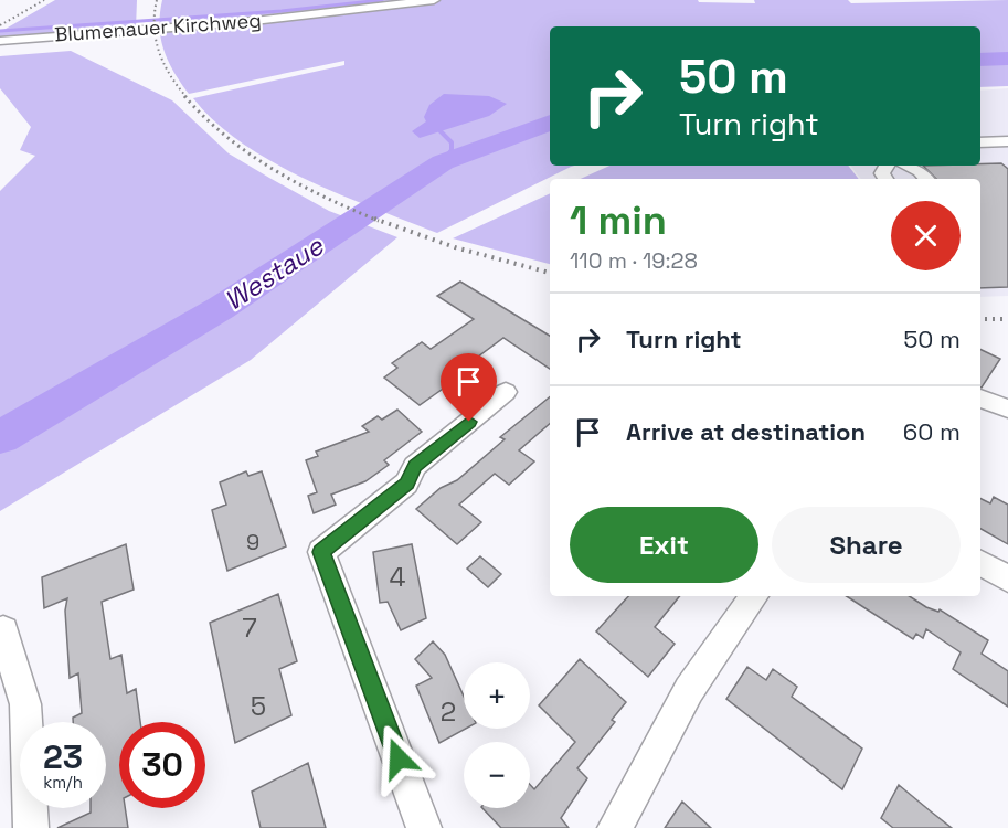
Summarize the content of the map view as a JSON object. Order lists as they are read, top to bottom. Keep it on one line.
{"streets":{"street":["Blumenauer Kirchweg"]},"water":["Westaue"],"house_numbers":["9","4","7","5","2"],"page":{"turn":["50 m","Turn right"],"heading":["1 min","110 m · 19:28"],"list":[{"name":"Turn right","value":"50 m"},{"name":"Arrive at destination","value":"60 m"}],"buttons":["Exit","Share"],"map_buttons":["+","−"],"speed":"23 km/h","limit":"30"}}
